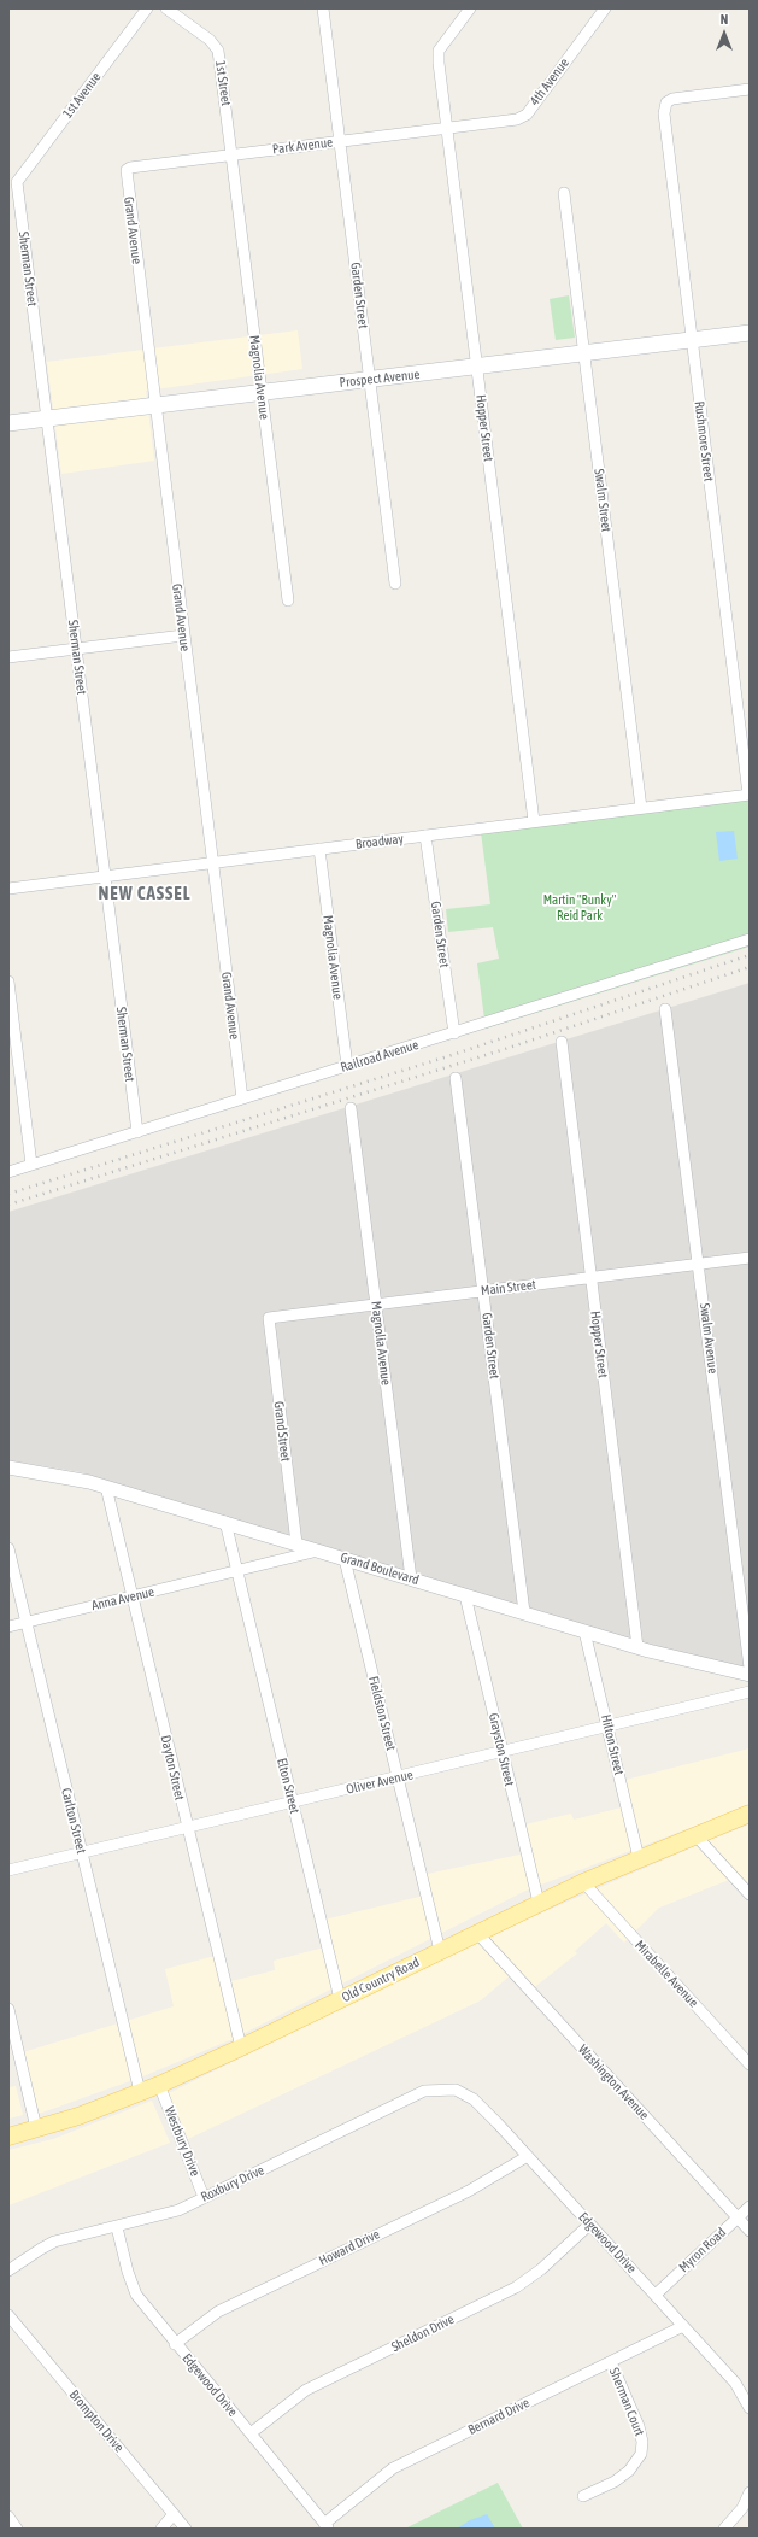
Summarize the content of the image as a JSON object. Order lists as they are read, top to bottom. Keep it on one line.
{"streets":{"main road":["Prospect Avenue","Old Country Road"],"street":["4th Avenue","1st Street","1st Avenue","Park Avenue","Grand Avenue","Sherman Street","Garden Street","Magnolia Avenue","Hopper Street","Rushmore Street","Swalm Street","Broadway","Railroad Avenue","Main Street","Swalm Avenue","Grand Street","Grand Boulevard","Anna Avenue","Fieldston Street","Hilton Street","Grayston Street","Dayton Street","Oliver Avenue","Elton Street","Carlton Street","Mirabelle Avenue","Washington Avenue","Westbury Drive","Roxbury Drive","Edgewood Drive","Howard Drive","Myron Road","Sheldon Drive","Sherman Court","Bernard Drive","Brompton Drive"]},"crossings":[["4th Avenue","Park Avenue"],["4th Avenue","Hopper Street"],["1st Street","Park Avenue"],["1st Street","Magnolia Avenue"],["1st Avenue","Sherman Street"],["Park Avenue","Grand Avenue"],["Park Avenue","Garden Street"],["Park Avenue","Magnolia Avenue"],["Park Avenue","Hopper Street"],["Grand Avenue","Prospect Avenue"],["Grand Avenue","Broadway"],["Grand Avenue","Railroad Avenue"],["Sherman Street","Prospect Avenue"],["Sherman Street","Broadway"],["Sherman Street","Railroad Avenue"],["Garden Street","Prospect Avenue"],["Garden Street","Broadway"],["Garden Street","Railroad Avenue"],["Garden Street","Main Street"],["Garden Street","Grand Boulevard"],["Magnolia Avenue","Prospect Avenue"],["Magnolia Avenue","Broadway"],["Magnolia Avenue","Railroad Avenue"],["Magnolia Avenue","Main Street"],["Magnolia Avenue","Grand Boulevard"],["Prospect Avenue","Hopper Street"],["Prospect Avenue","Rushmore Street"],["Prospect Avenue","Swalm Street"],["Hopper Street","Broadway"],["Hopper Street","Main Street"],["Hopper Street","Grand Boulevard"],["Rushmore Street","Broadway"],["Swalm Street","Broadway"],["Main Street","Swalm Avenue"],["Main Street","Grand Street"],["Grand Street","Grand Boulevard"],["Grand Boulevard","Anna Avenue"],["Grand Boulevard","Fieldston Street"],["Grand Boulevard","Hilton Street"],["Grand Boulevard","Grayston Street"],["Grand Boulevard","Dayton Street"],["Anna Avenue","Dayton Street"],["Anna Avenue","Elton Street"],["Anna Avenue","Carlton Street"],["Fieldston Street","Oliver Avenue"],["Fieldston Street","Old Country Road"],["Hilton Street","Oliver Avenue"],["Hilton Street","Old Country Road"],["Grayston Street","Oliver Avenue"],["Grayston Street","Old Country Road"],["Dayton Street","Oliver Avenue"],["Dayton Street","Old Country Road"],["Oliver Avenue","Elton Street"],["Oliver Avenue","Carlton Street"],["Elton Street","Old Country Road"],["Carlton Street","Old Country Road"],["Mirabelle Avenue","Old Country Road"],["Old Country Road","Washington Avenue"],["Old Country Road","Westbury Drive"],["Washington Avenue","Myron Road"],["Westbury Drive","Roxbury Drive"],["Roxbury Drive","Edgewood Drive"],["Edgewood Drive","Howard Drive"],["Edgewood Drive","Myron Road"],["Edgewood Drive","Sheldon Drive"],["Edgewood Drive","Bernard Drive"],["Sherman Court","Bernard Drive"]],"districts":["NEW CASSEL"],"parks":["Martin \"Bunky\" Reid Park"],"north":"top"}
